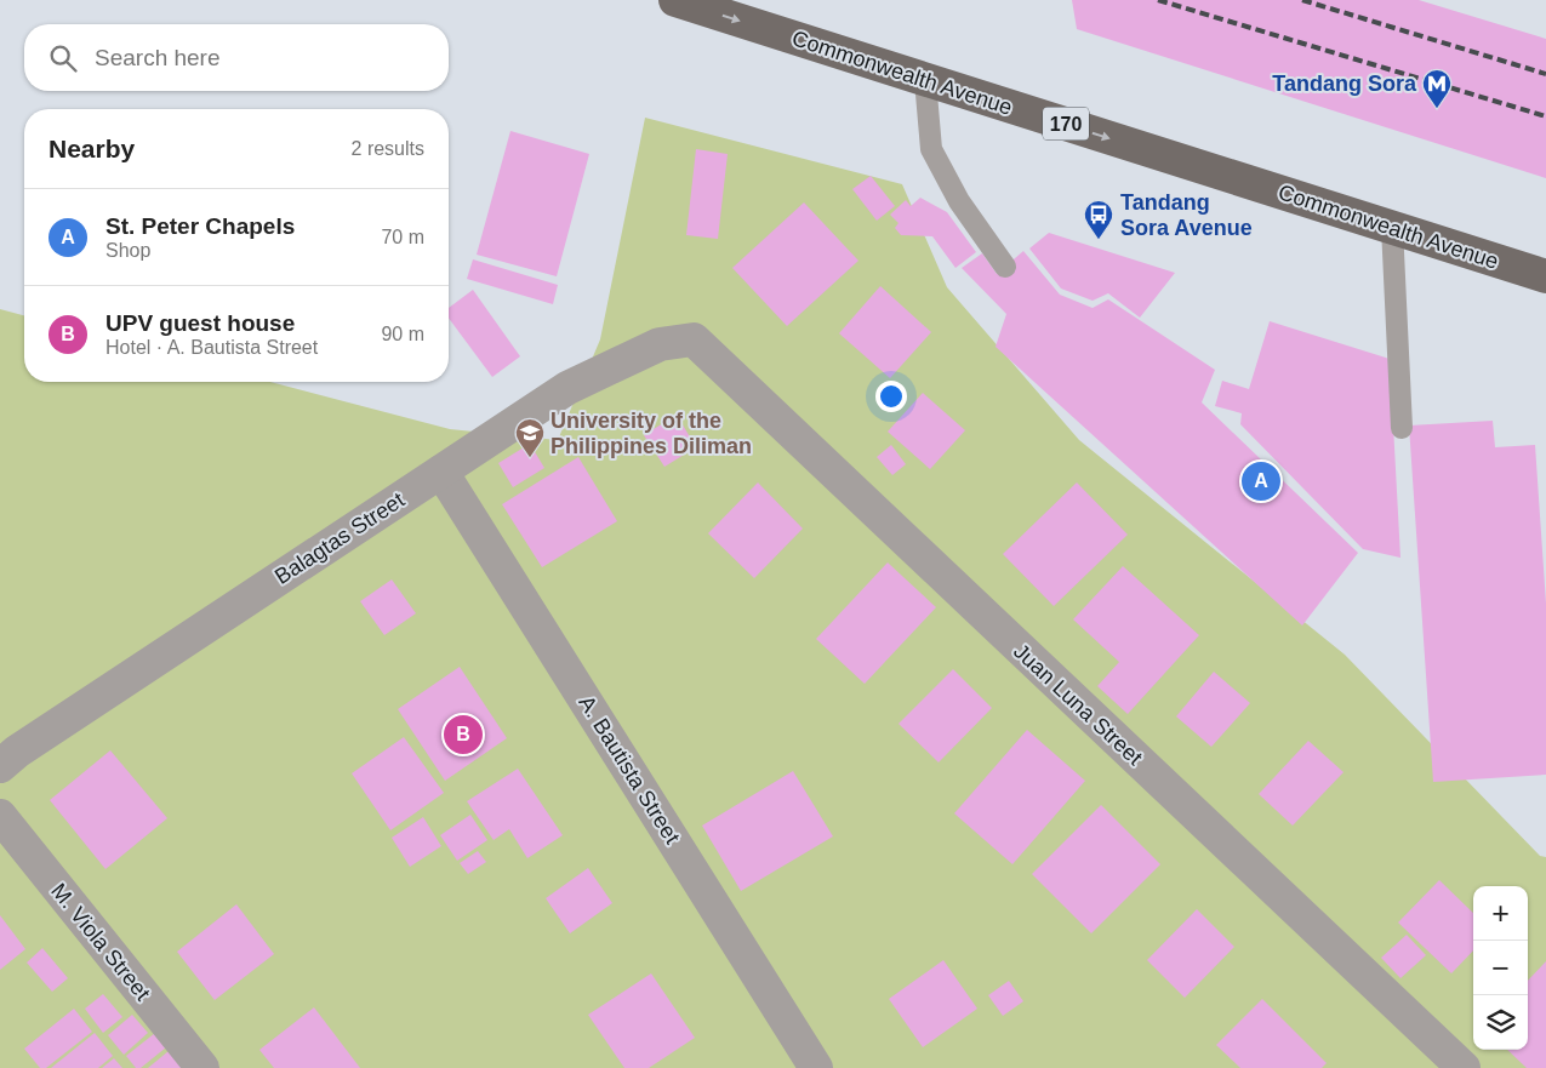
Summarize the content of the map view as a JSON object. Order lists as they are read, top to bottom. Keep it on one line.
{"streets":{"main road":["Commonwealth Avenue","170"],"street":["Balagtas Street","Juan Luna Street","A. Bautista Street","M. Viola Street"]},"crossings":[["Balagtas Street","Juan Luna Street"],["Balagtas Street","A. Bautista Street"]],"one_way":["Commonwealth Avenue"],"places":{"metro station":["Tandang Sora"],"bus stop":["Tandang Sora Avenue"],"school or university":["University of the Philippines Diliman"]},"page":{"search":"Search here","heading":["Nearby","2 results"],"list":[{"mark":"A","name":"St. Peter Chapels","note":"Shop","value":"70 m"},{"mark":"B","name":"UPV guest house","note":"Hotel · A. Bautista Street","value":"90 m"}],"pins":["A","B"],"map_buttons":["+","−"]}}
